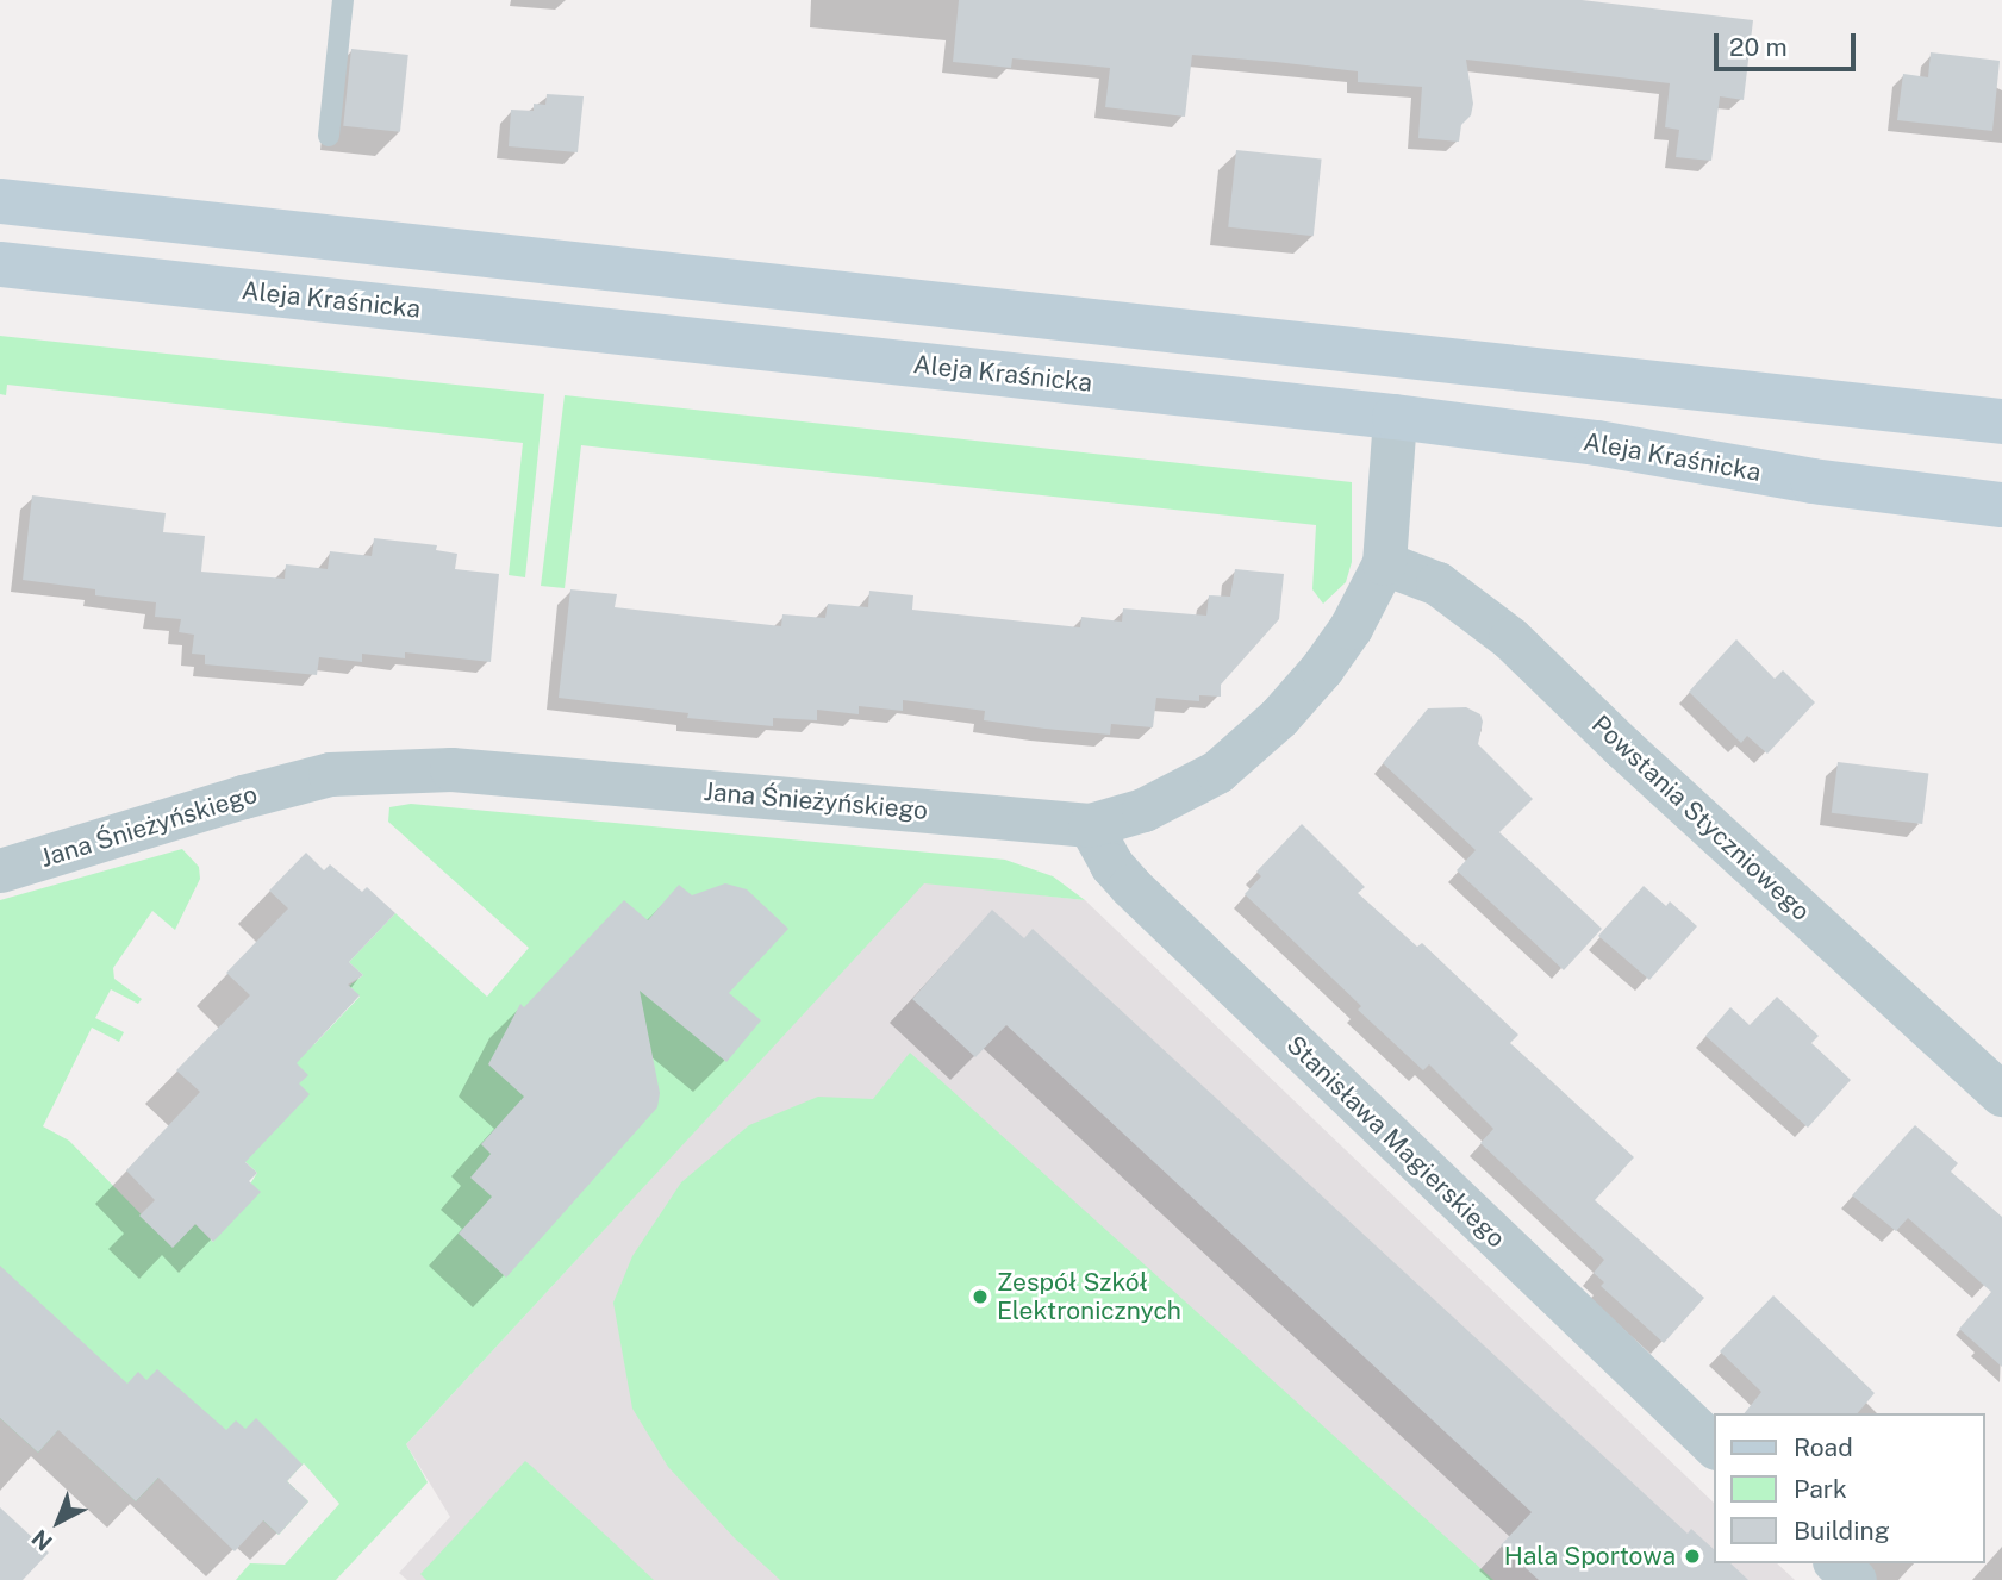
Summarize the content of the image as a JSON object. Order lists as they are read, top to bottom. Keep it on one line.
{"streets":{"main road":["Aleja Kraśnicka"],"street":["Jana Śnieżyńskiego","Powstania Styczniowego","Stanisława Magierskiego"]},"crossings":[["Aleja Kraśnicka","Jana Śnieżyńskiego"],["Jana Śnieżyńskiego","Powstania Styczniowego"],["Jana Śnieżyńskiego","Stanisława Magierskiego"]],"places":["Zespół Szkół Elektronicznych","Hala Sportowa"],"legend":["Road","Park","Building"],"scale_bar":"20 m","north":"bottom left"}
